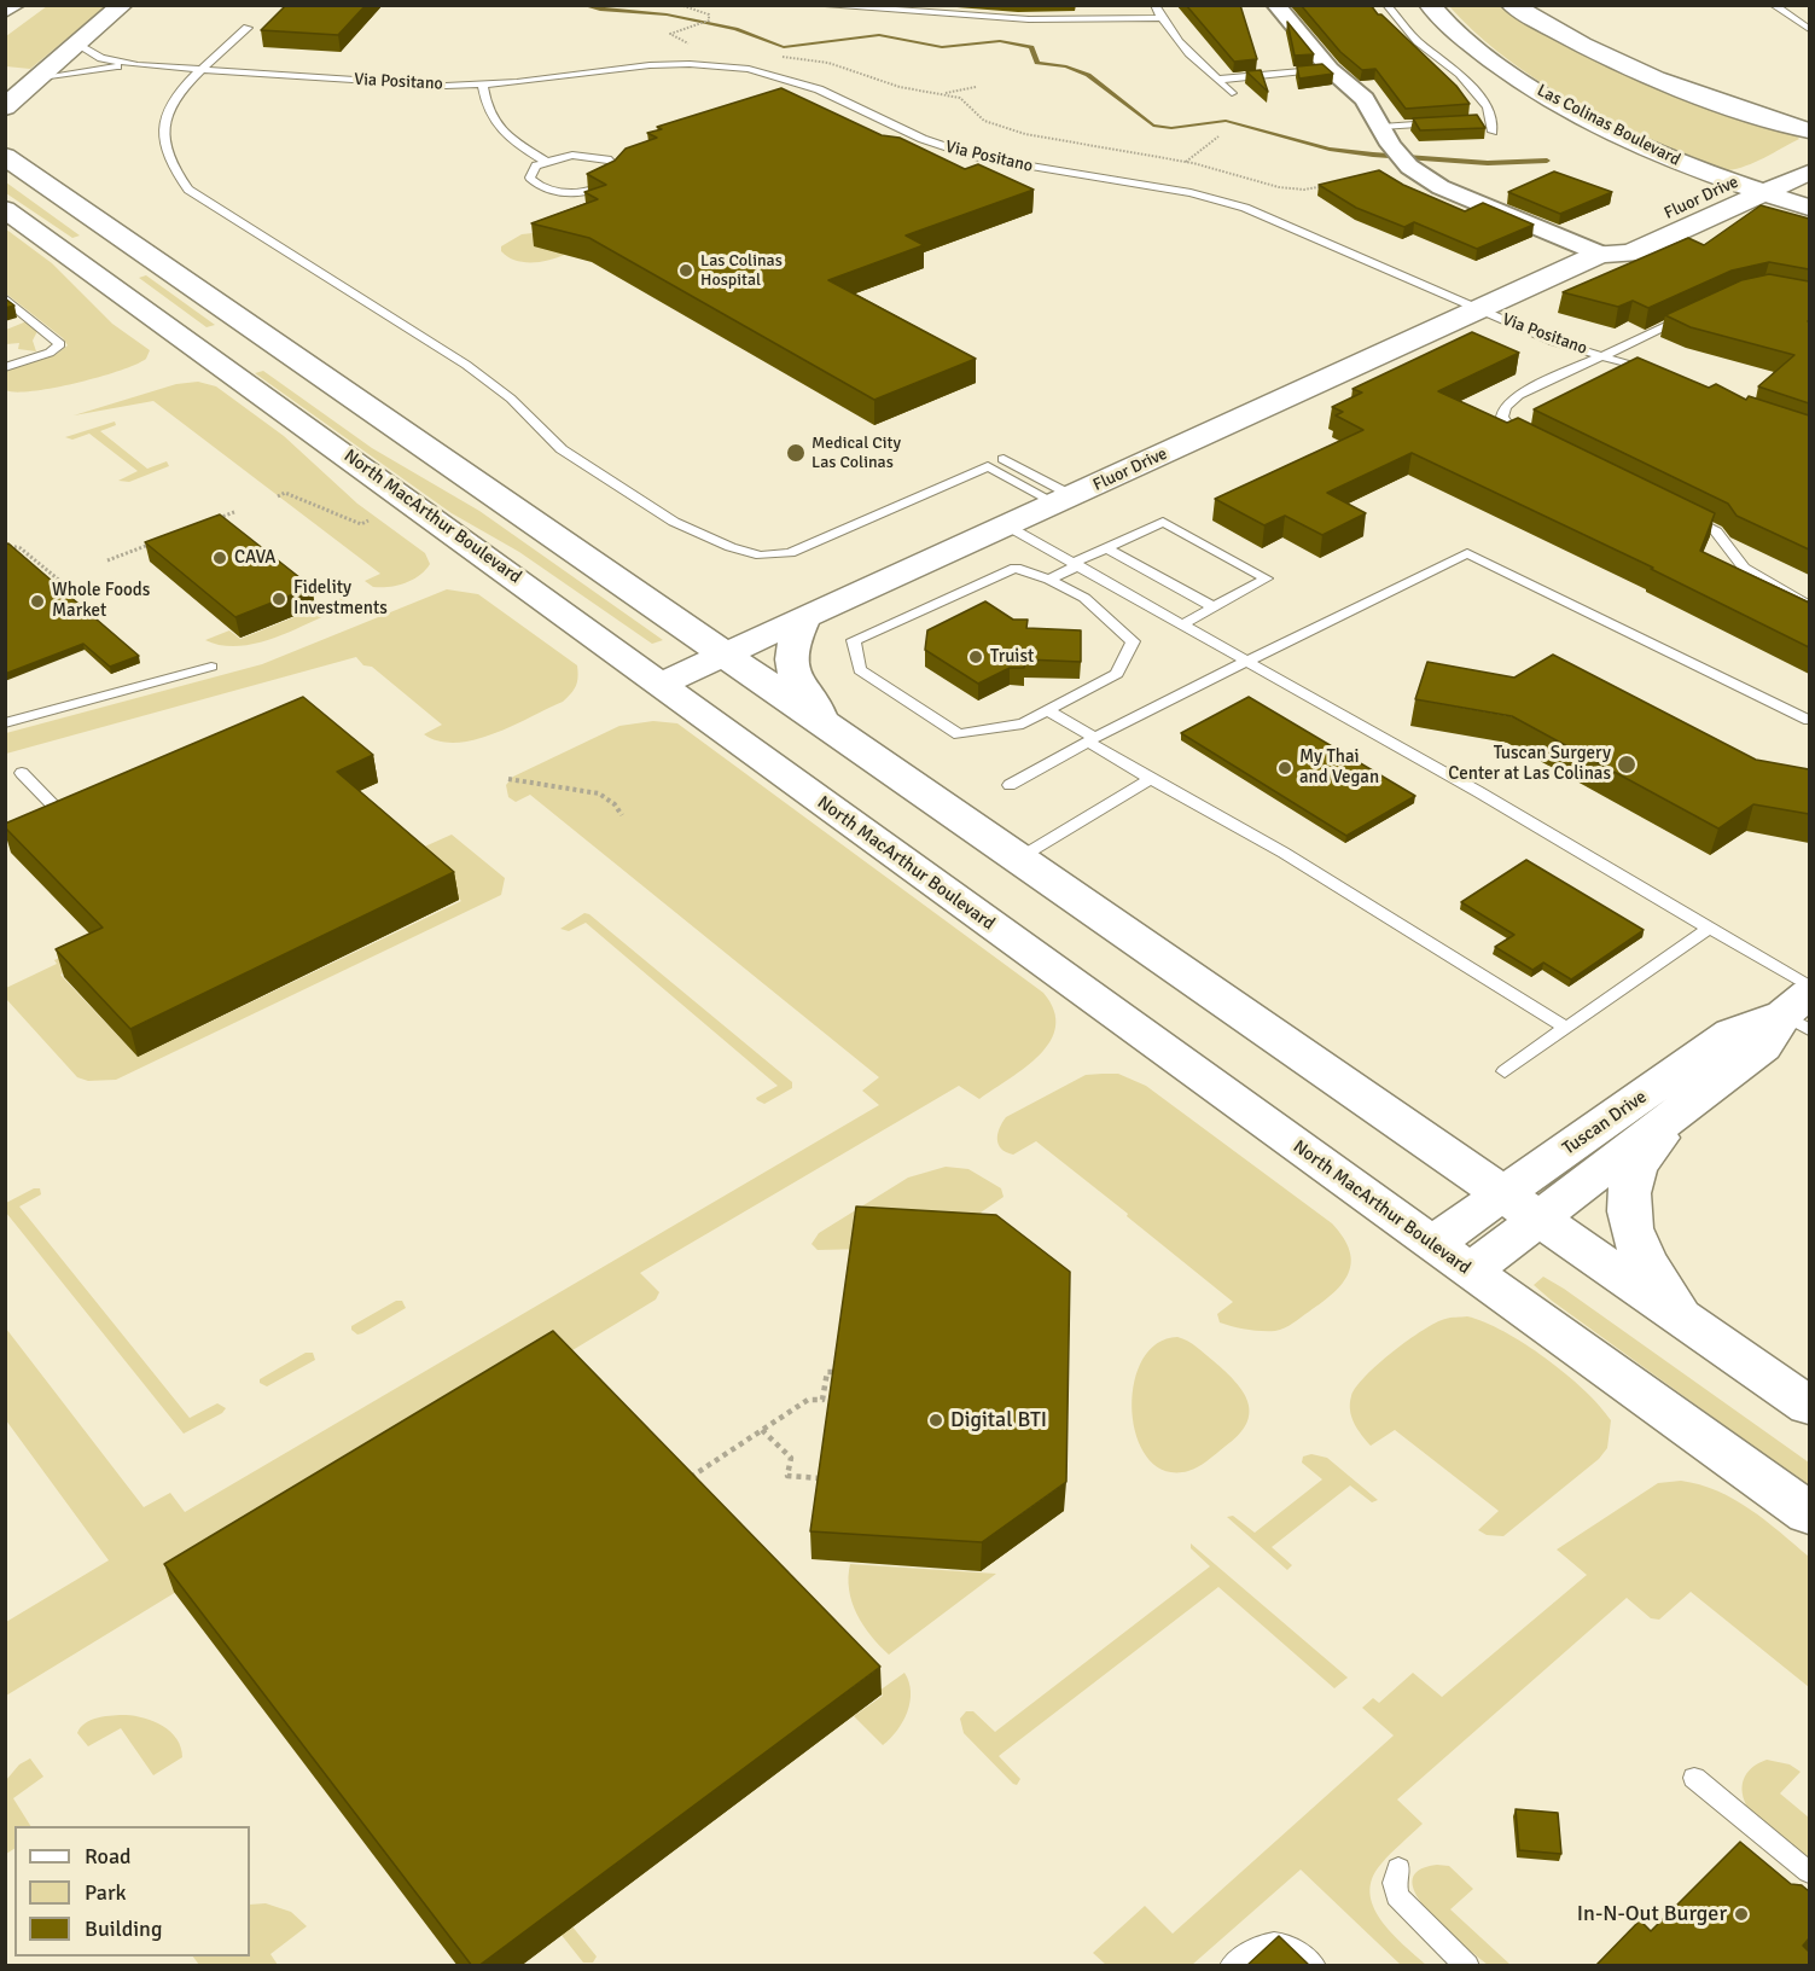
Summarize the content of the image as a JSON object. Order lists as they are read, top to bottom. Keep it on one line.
{"streets":{"main road":["Las Colinas Boulevard","Fluor Drive","North MacArthur Boulevard","Tuscan Drive"],"lane":["Via Positano"]},"crossings":[["Via Positano","Fluor Drive"],["Las Colinas Boulevard","Fluor Drive"],["Fluor Drive","North MacArthur Boulevard"],["North MacArthur Boulevard","Tuscan Drive"]],"places":["Las Colinas Hospital","Medical City Las Colinas","CAVA","Fidelity Investments","Whole Foods Market","Truist","Tuscan Surgery Center at Las Colinas","My Thai and Vegan","Digital BTI","In-N-Out Burger"],"legend":["Road","Park","Building"]}
